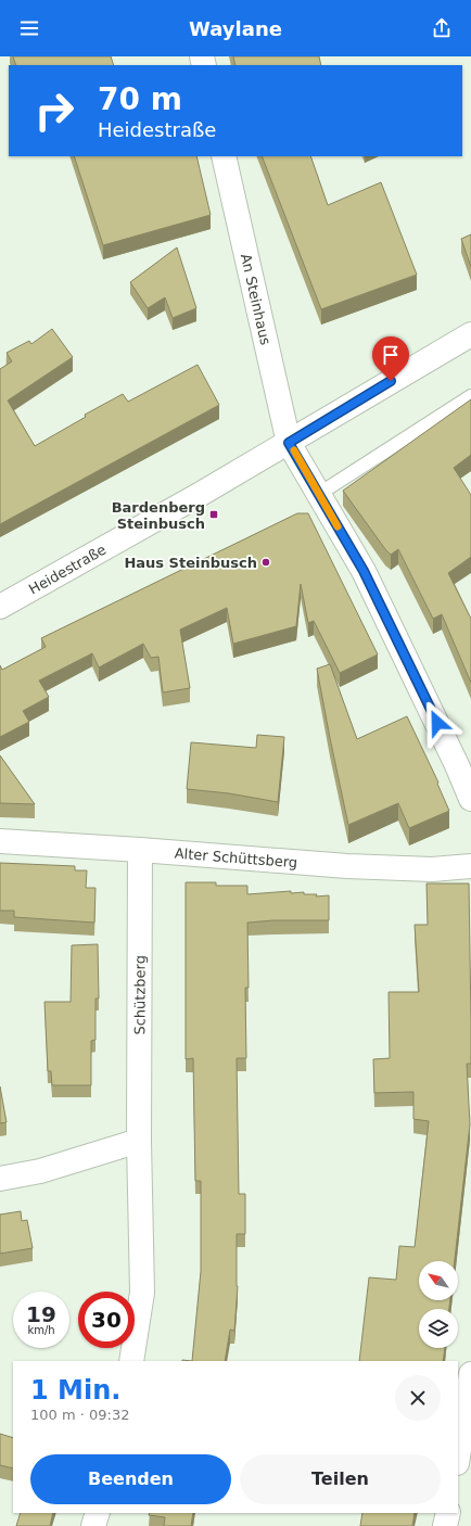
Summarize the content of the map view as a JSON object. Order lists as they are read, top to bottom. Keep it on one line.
{"streets":{"street":["An Steinhaus","Heidestraße","Alter Schüttsberg","Schützberg"]},"crossings":[["An Steinhaus","Heidestraße"],["Alter Schüttsberg","Schützberg"]],"places":{"transit":["Bardenberg Steinbusch"],"other":["Haus Steinbusch"]},"north":"top left","page":{"header":"Waylane","turn":["70 m","Heidestraße"],"speed":"19 km/h","limit":"30","heading":["1 Min.","100 m · 09:32"],"buttons":["Beenden","Teilen"]}}
